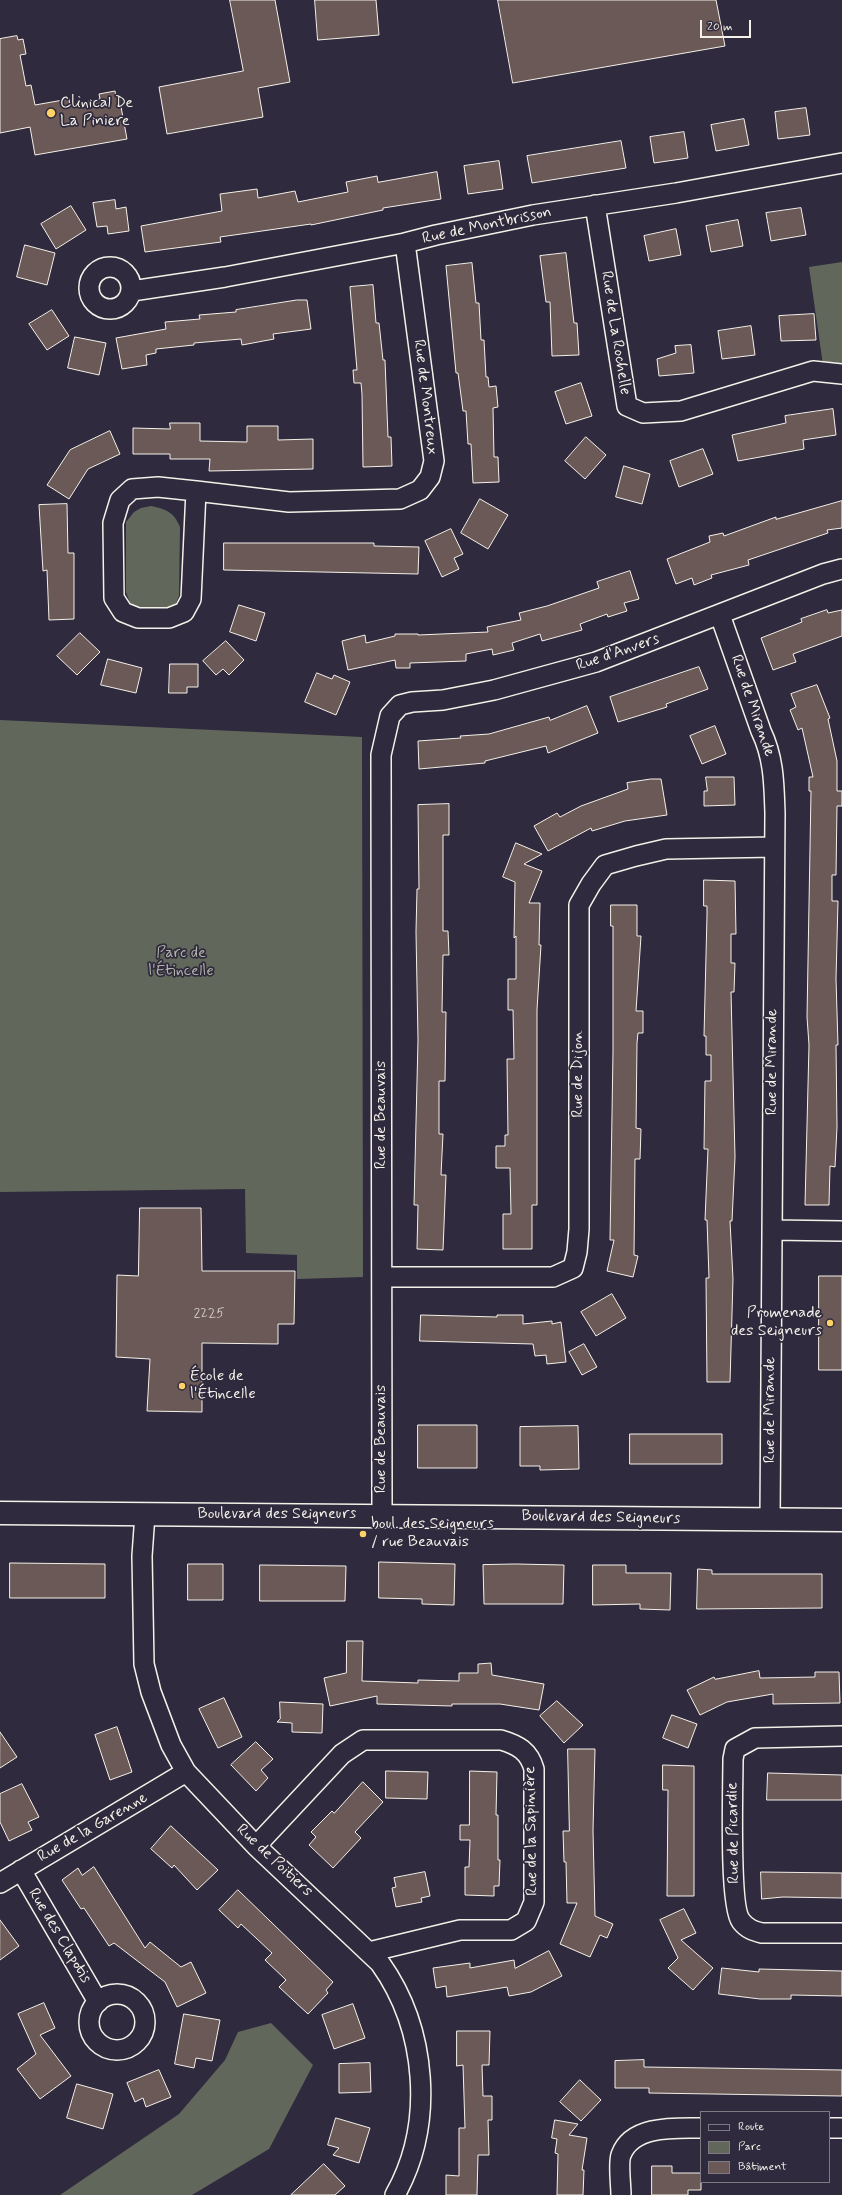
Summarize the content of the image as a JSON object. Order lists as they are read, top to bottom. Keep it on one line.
{"streets":{"street":["Rue de Montbrisson","Rue de La Rochelle","Rue de Montreux","Rue d'Anvers","Rue de Mirande","Rue de Dijon","Rue de Beauvais","Boulevard des Seigneurs","Rue de la Garenne","Rue de la Sapinière","Rue de Picardie","Rue de Poitiers","Rue des Clapotis"]},"crossings":[["Rue de Montbrisson","Rue de La Rochelle"],["Rue de Montbrisson","Rue de Montreux"],["Rue d'Anvers","Rue de Mirande"],["Rue d'Anvers","Rue de Beauvais"],["Rue de Mirande","Rue de Dijon"],["Rue de Mirande","Boulevard des Seigneurs"],["Rue de Dijon","Rue de Beauvais"],["Rue de Beauvais","Boulevard des Seigneurs"],["Boulevard des Seigneurs","Rue de Poitiers"],["Rue de la Garenne","Rue de Poitiers"],["Rue de la Garenne","Rue des Clapotis"],["Rue de la Sapinière","Rue de Poitiers"]],"parks":["Parc de l'Étincelle"],"places":["Clinical De La Piniere","Promenade des Seigneurs","École de l'Étincelle","boul. des Seigneurs / rue Beauvais"],"house_numbers":["2225"],"legend":["Route","Parc","Bâtiment"],"scale_bar":"20 m"}
